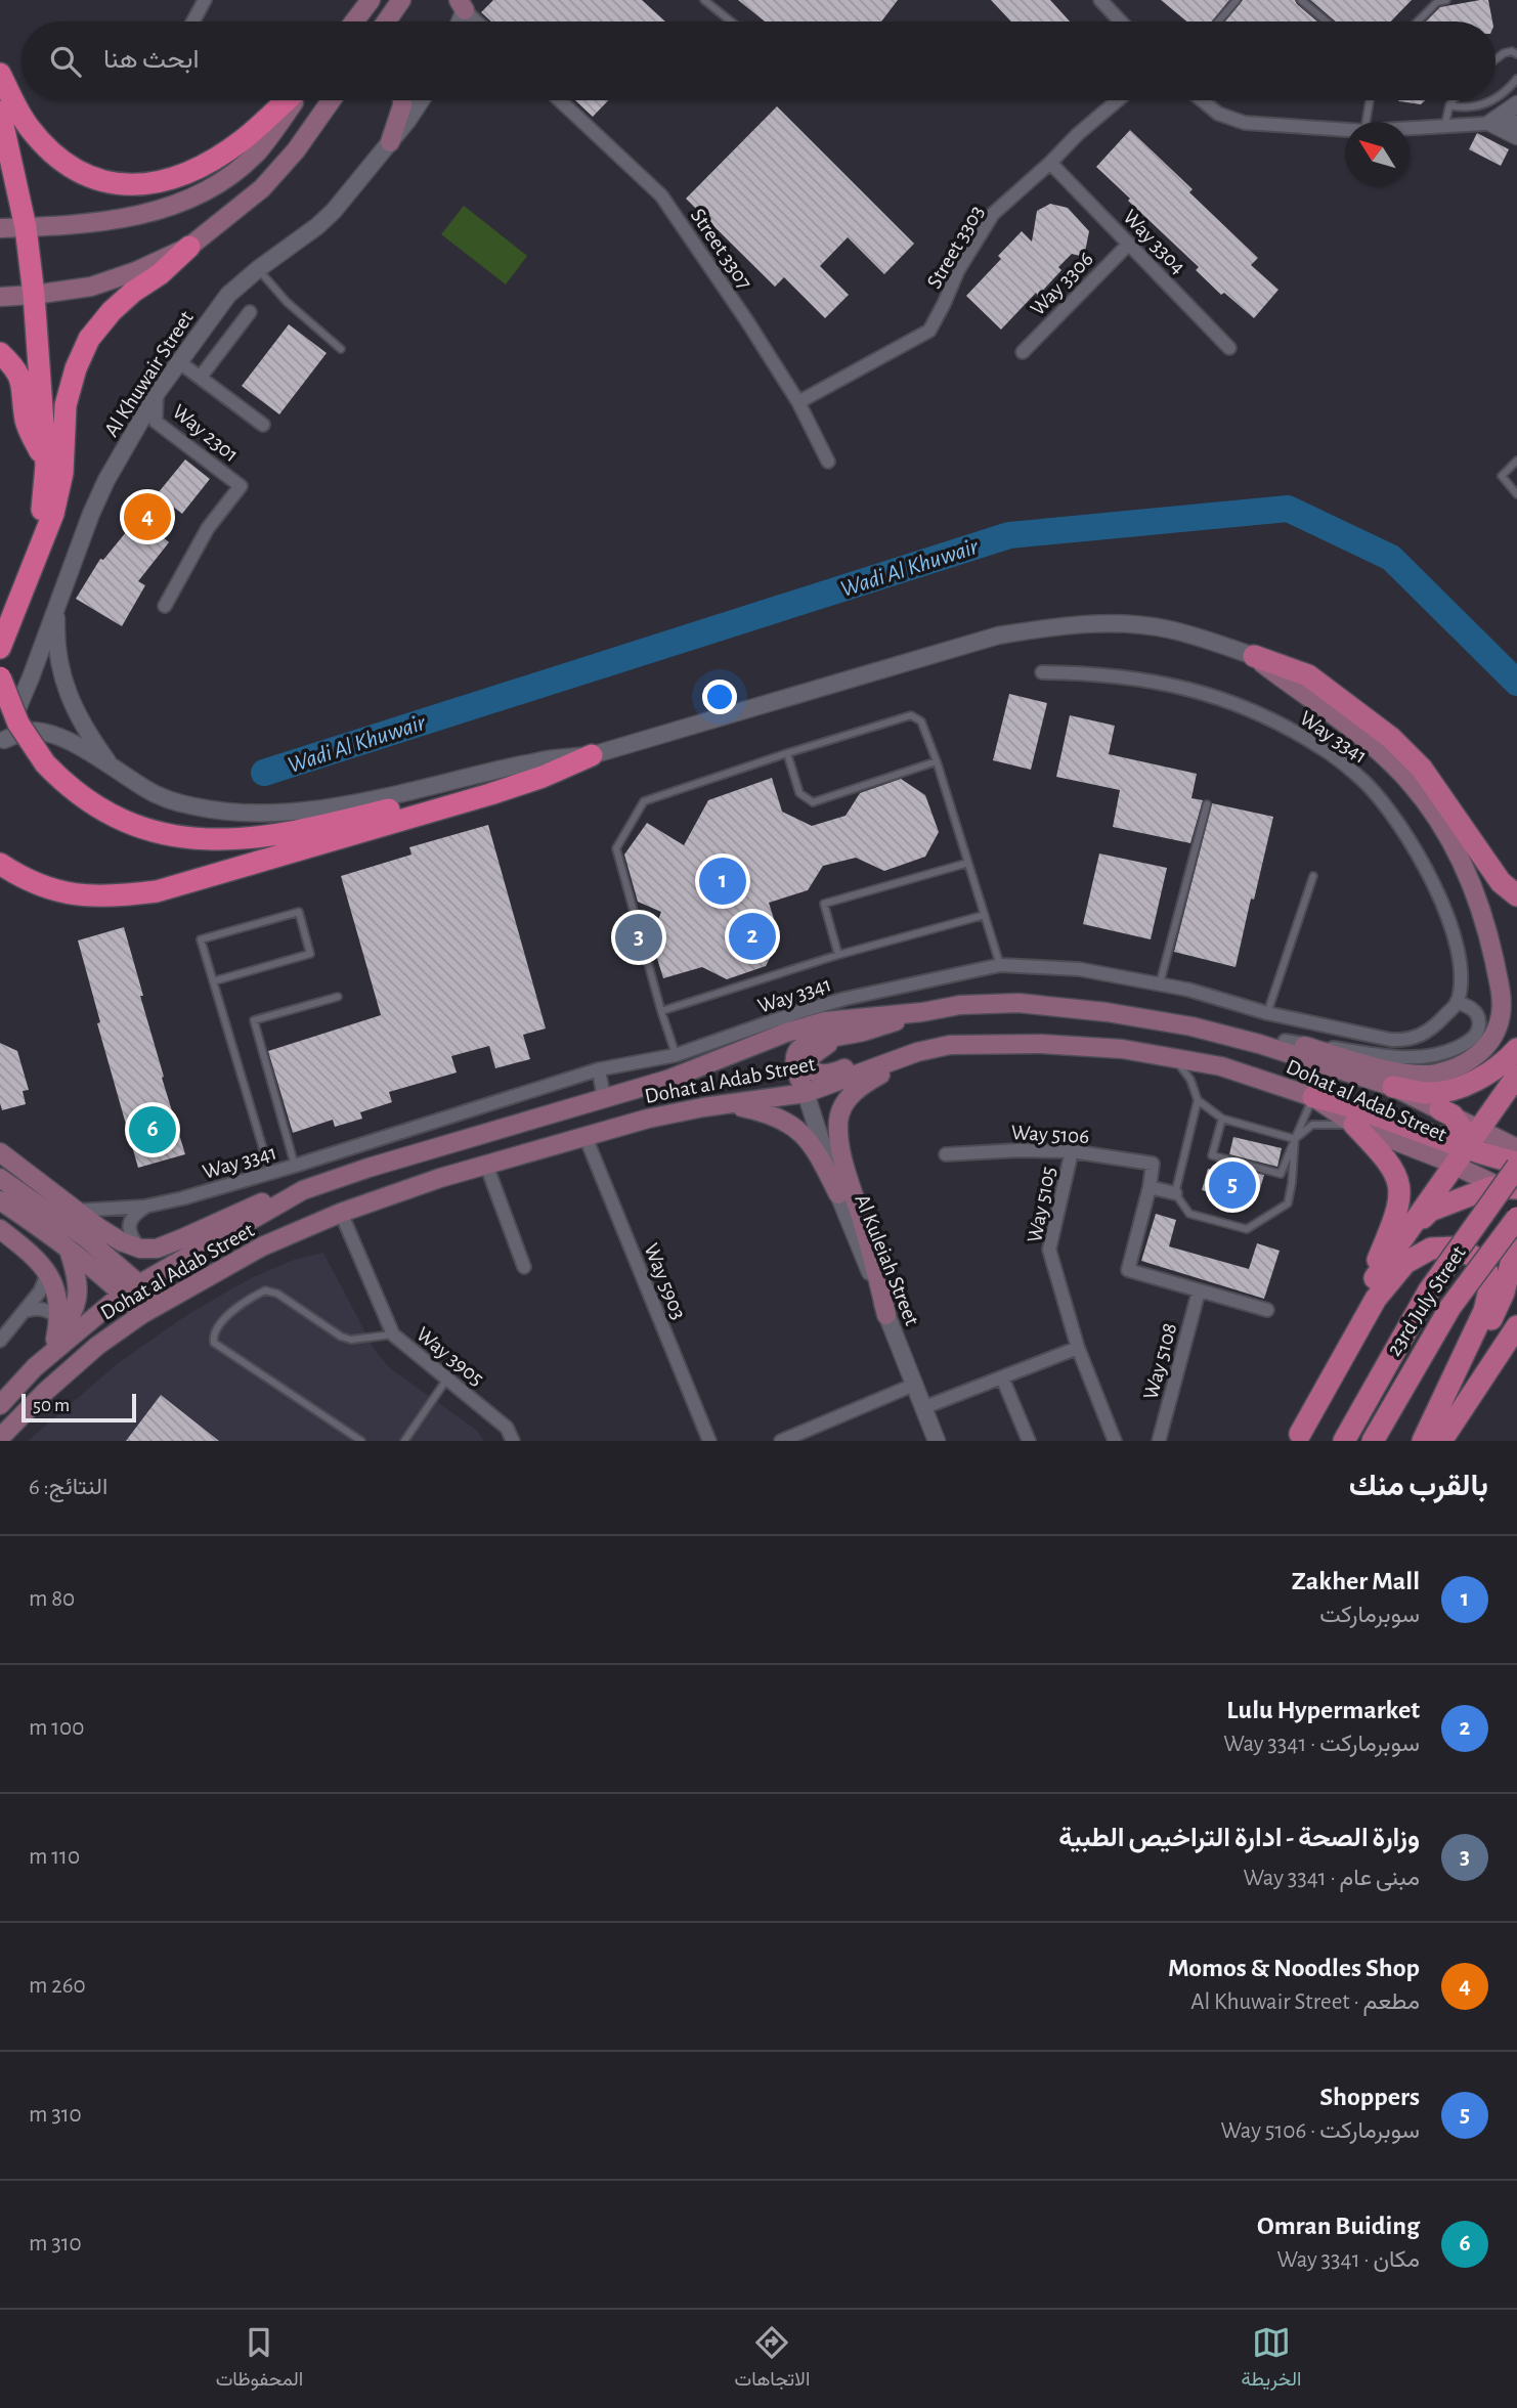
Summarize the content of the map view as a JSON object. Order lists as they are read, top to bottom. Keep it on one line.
{"streets":{"main road":["Dohat al Adab Street","23rd July Street"],"street":["Way 3304","Street 3303","Street 3307","Way 3306","Al Khuwair Street","Way 2301","Way 3341","Way 5106","Way 5105","Al Kuleiah Street","Way 5903","Way 3905","Way 5108"]},"crossings":[["Way 3304","Street 3303"],["Way 3304","Way 3306"],["Street 3303","Street 3307"],["Al Khuwair Street","Way 2301"],["Dohat al Adab Street","Al Kuleiah Street"],["Dohat al Adab Street","Way 5903"],["Dohat al Adab Street","Way 3905"],["Way 5106","Way 5105"]],"water":["Wadi Al Khuwair"],"scale_bar":"50 m","north":"top left","page":{"search":"ابحث هنا","pins":["4","1","2","3","6","5"],"scale":"50 m","heading":["بالقرب منك","النتائج: 6"],"list":[{"mark":"1","name":"Zakher Mall","note":"سوبرماركت","value":"80 m"},{"mark":"2","name":"Lulu Hypermarket","note":"سوبرماركت · Way 3341","value":"100 m"},{"mark":"3","name":"وزارة الصحة - ادارة التراخيص الطبية","note":"مبنى عام · Way 3341","value":"110 m"},{"mark":"4","name":"Momos & Noodles Shop","note":"مطعم · Al Khuwair Street","value":"260 m"},{"mark":"5","name":"Shoppers","note":"سوبرماركت · Way 5106","value":"310 m"},{"mark":"6","name":"Omran Buiding","note":"مكان · Way 3341","value":"310 m"}],"nav":["الخريطة","الاتجاهات","المحفوظات"]}}
